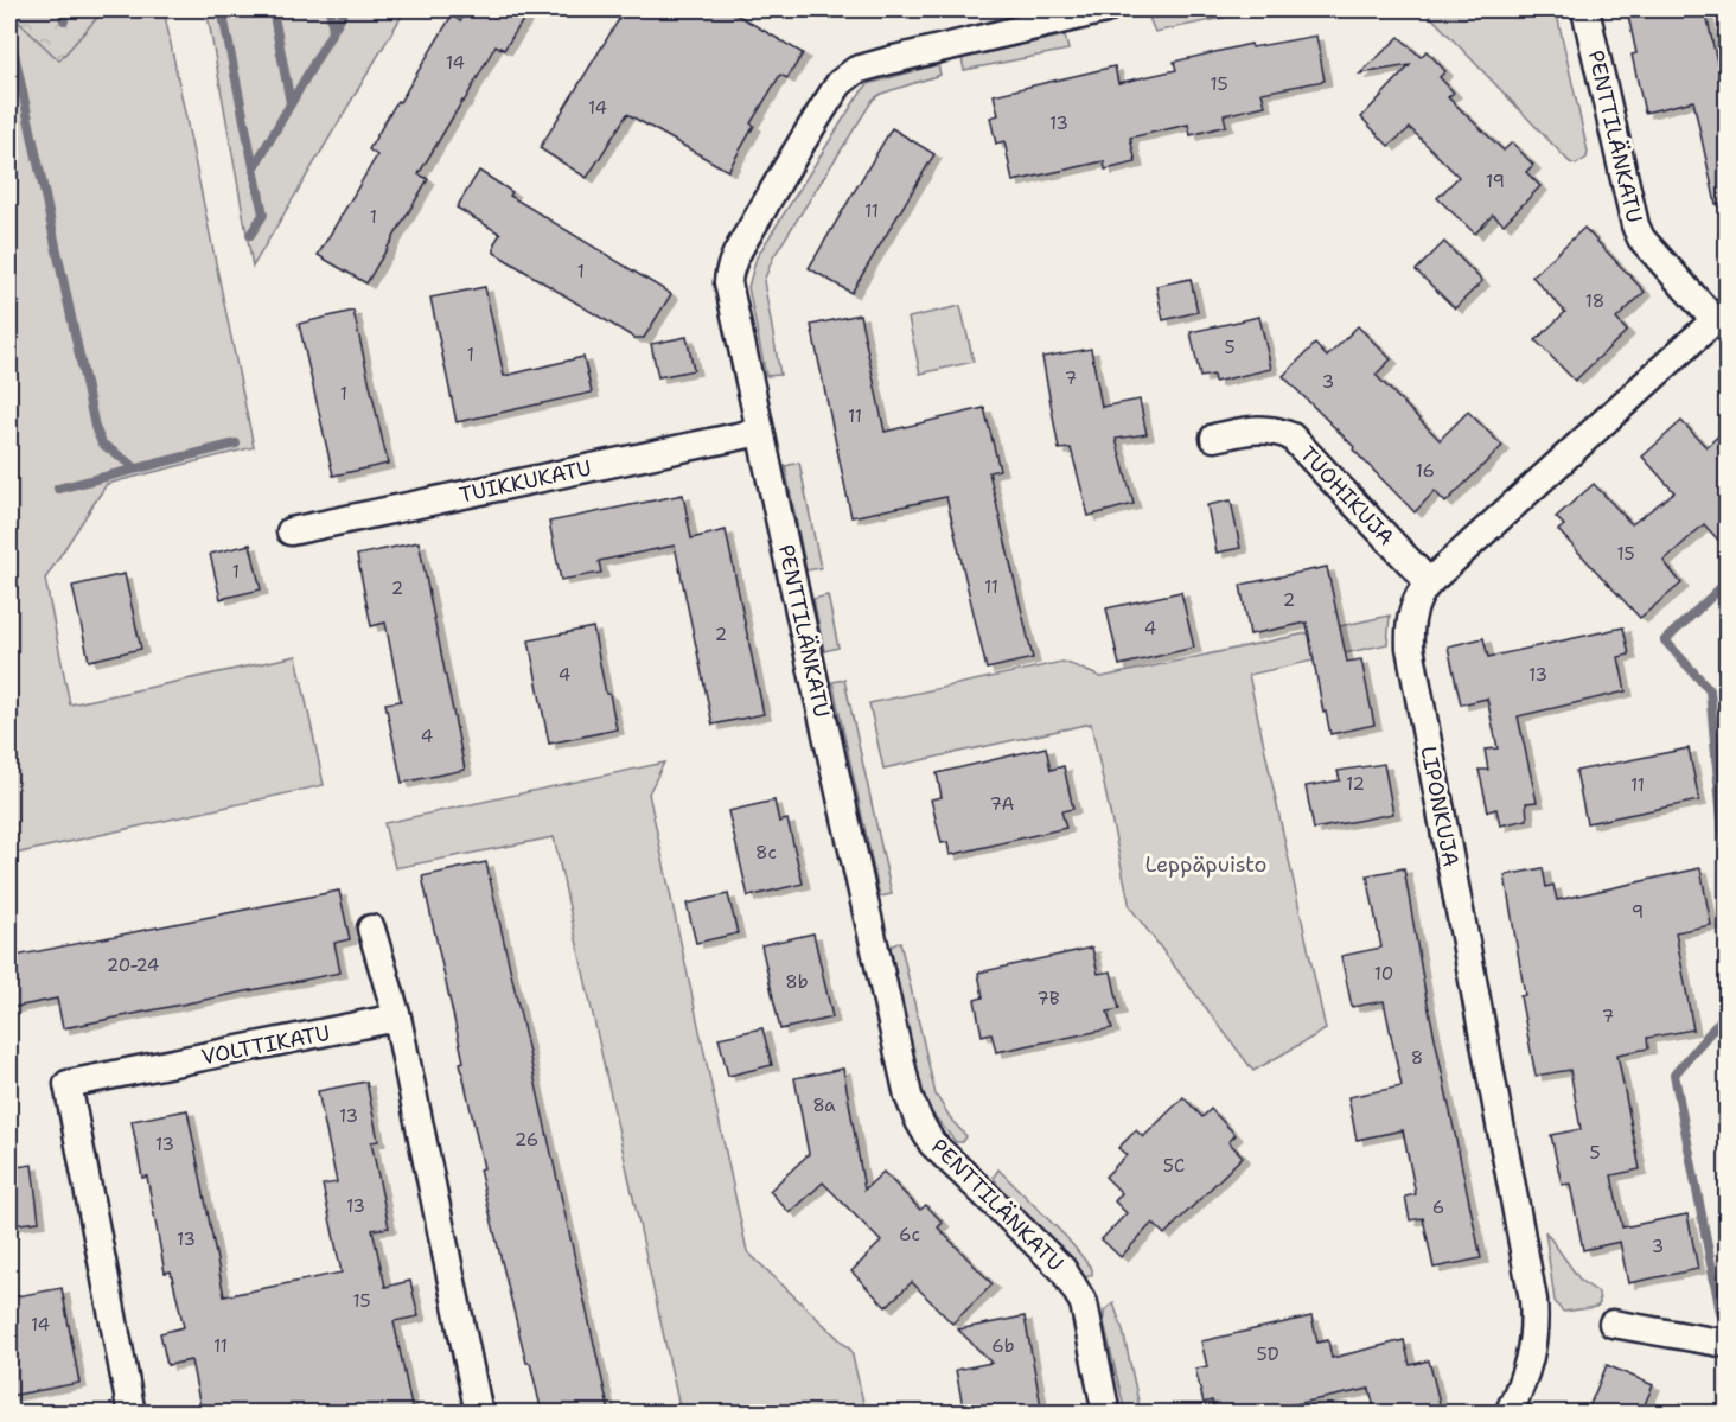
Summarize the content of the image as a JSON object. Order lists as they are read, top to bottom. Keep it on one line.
{"streets":{"street":["PENTTILÄNKATU","TUIKKUKATU","TUOHIKUJA","LIPONKUJA","VOLTTIKATU"]},"crossings":[["PENTTILÄNKATU","TUIKKUKATU"],["PENTTILÄNKATU","LIPONKUJA"],["TUOHIKUJA","LIPONKUJA"]],"parks":["Leppäpuisto"],"house_numbers":["14","15","14","13","19","11","1","1","18","5","1","7","3","1","11","16","15","1","11","2","2","4","2","4","13","4","12","11","7A","8c","9","20-24","10","8b","7B","7","8","8a","13","26","13","5","5C","13","6","6c","13","3","15","14","11","6b","5D"]}
